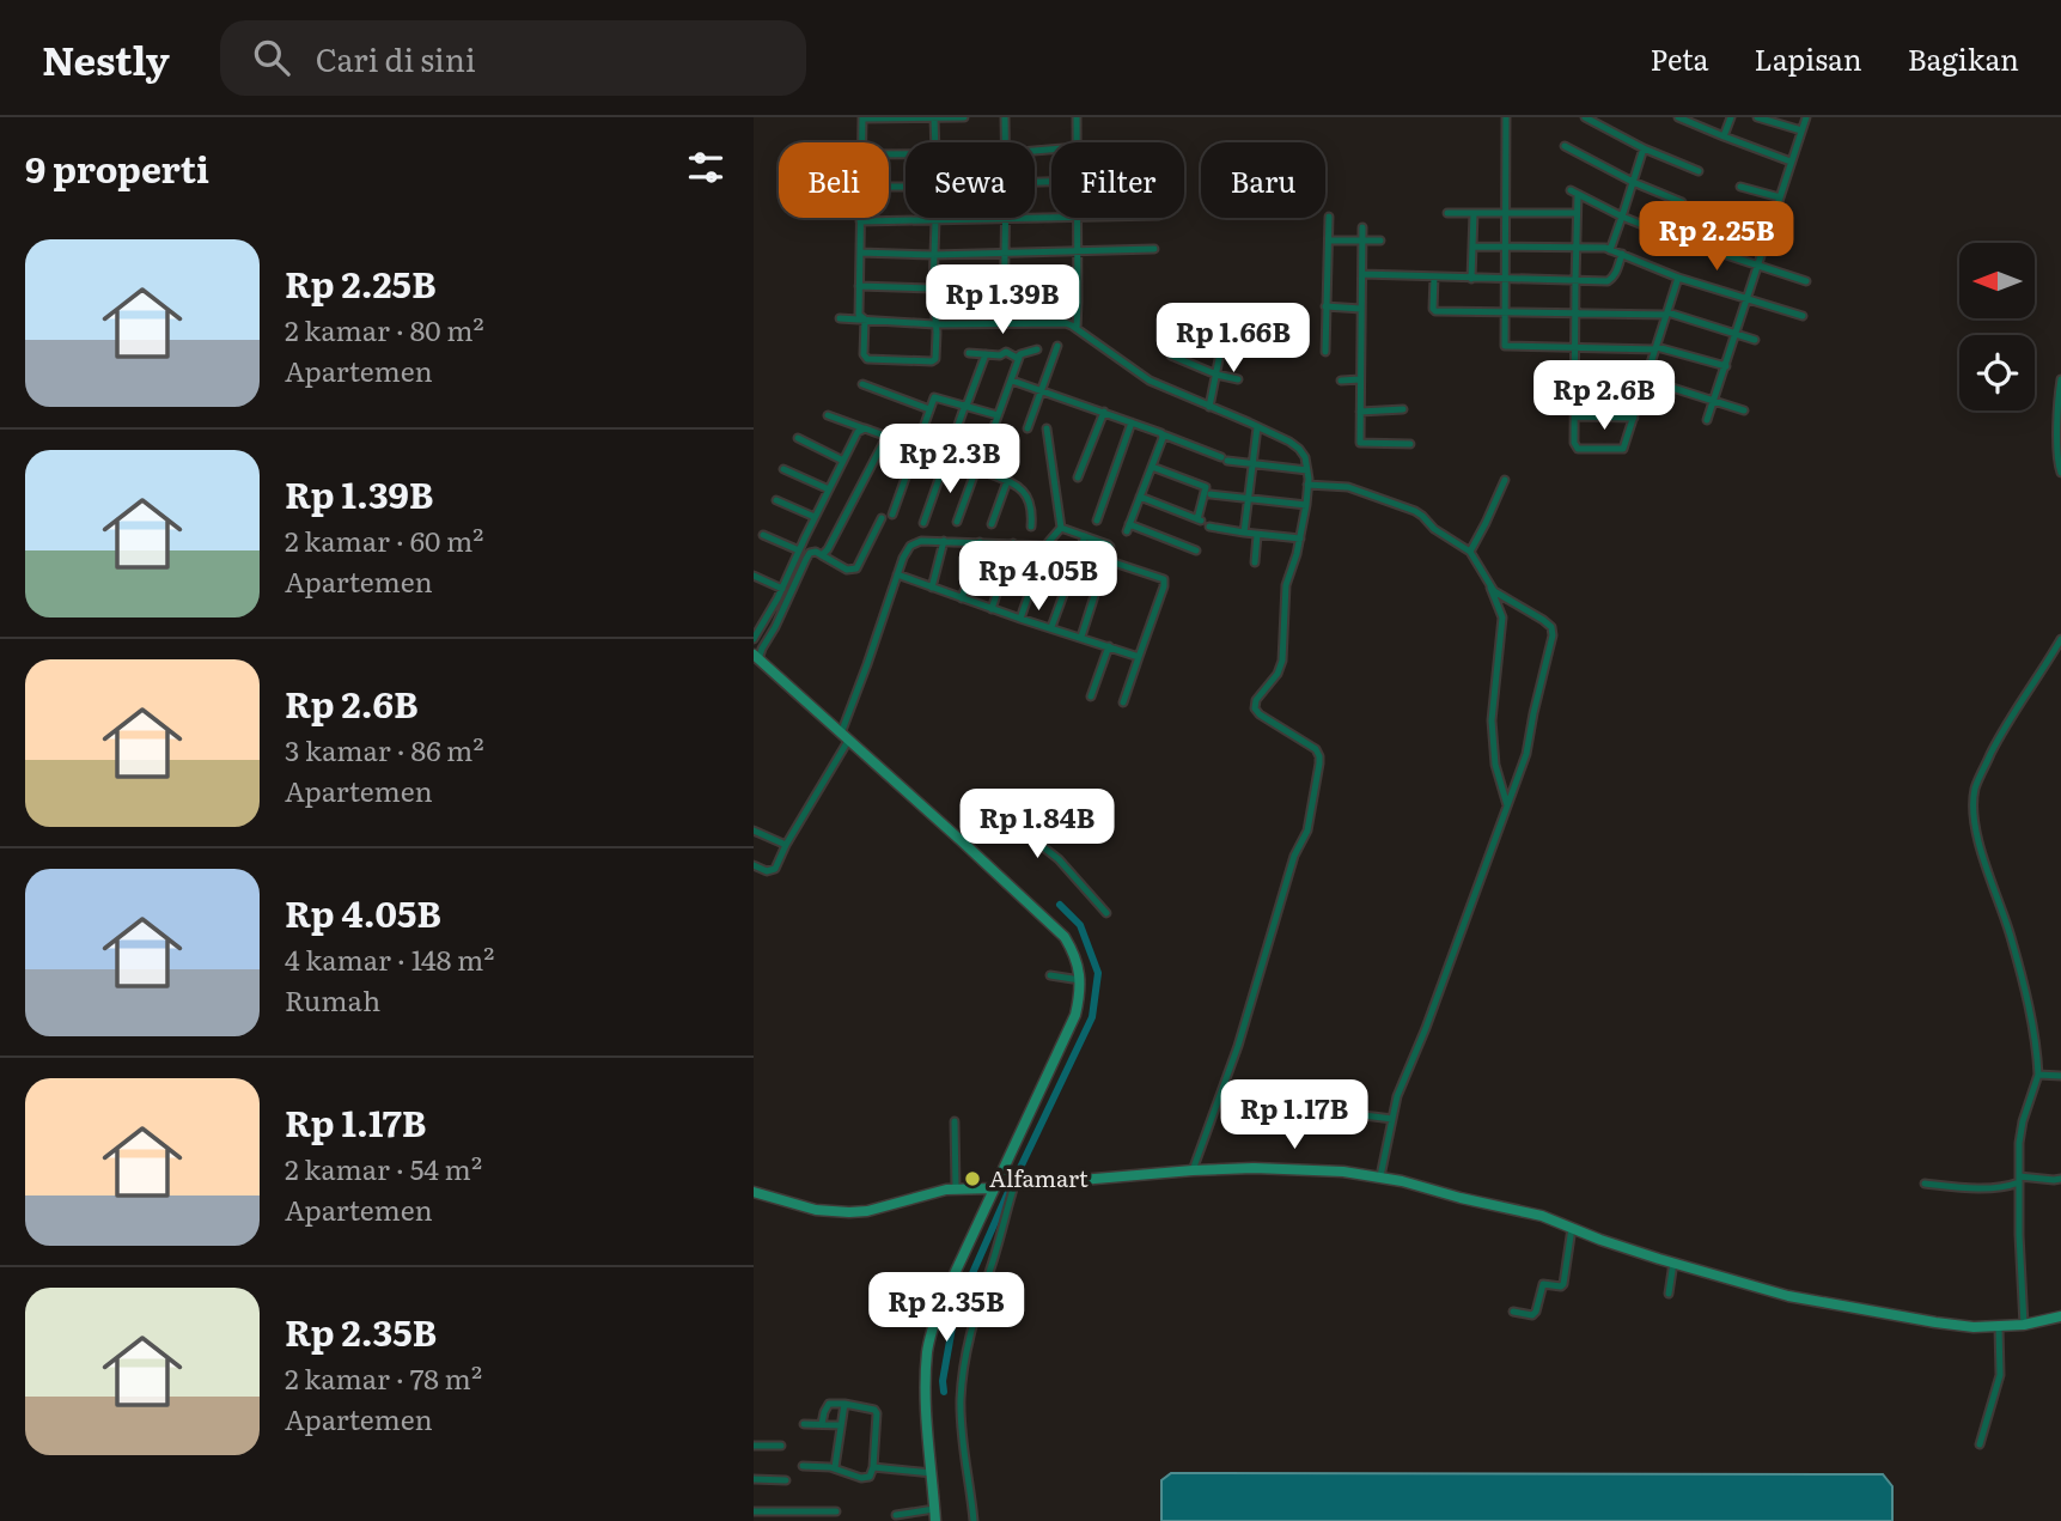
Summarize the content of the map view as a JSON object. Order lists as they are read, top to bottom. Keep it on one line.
{"places":["Alfamart"],"north":"left","page":{"header":"Nestly","search":"Cari di sini","nav":["Peta","Lapisan","Bagikan"],"heading":"9 properti","chip":["Beli","Sewa","Filter","Baru"],"price":["Rp 2.25B","Rp 1.39B","Rp 1.66B","Rp 2.6B","Rp 2.3B","Rp 4.05B","Rp 1.84B","Rp 1.17B","Rp 2.35B"],"list":[{"name":"Rp 2.25B","note":"2 kamar · 80 m² · Apartemen"},{"name":"Rp 1.39B","note":"2 kamar · 60 m² · Apartemen"},{"name":"Rp 2.6B","note":"3 kamar · 86 m² · Apartemen"},{"name":"Rp 4.05B","note":"4 kamar · 148 m² · Rumah"},{"name":"Rp 1.17B","note":"2 kamar · 54 m² · Apartemen"},{"name":"Rp 2.35B","note":"2 kamar · 78 m² · Apartemen"}]}}
